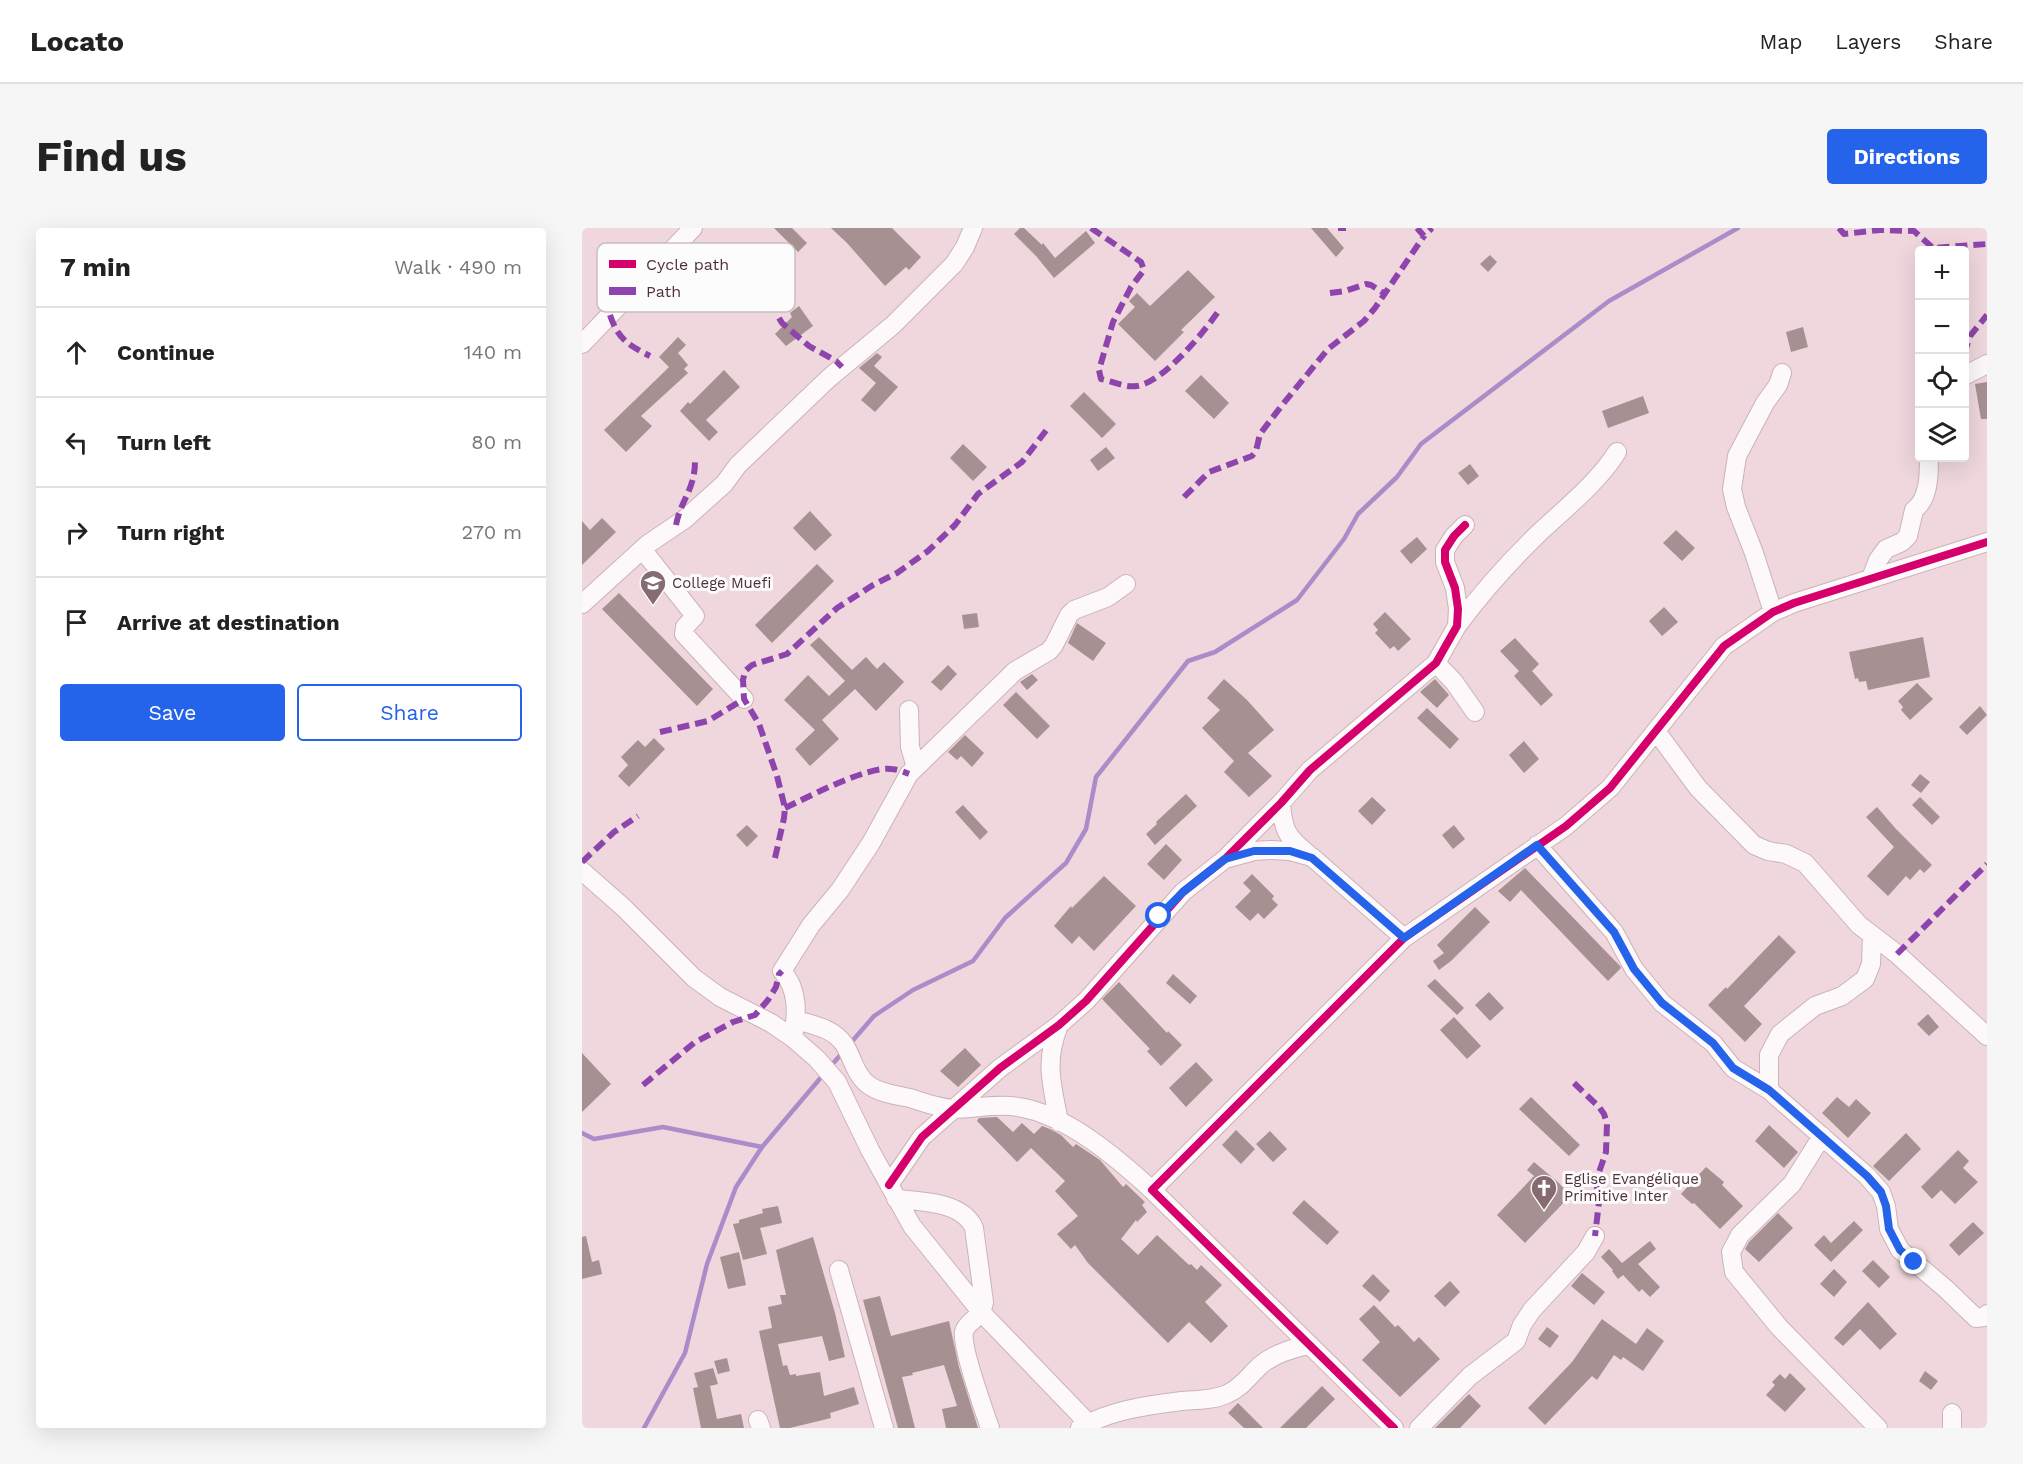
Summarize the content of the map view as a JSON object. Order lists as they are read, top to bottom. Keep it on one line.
{"places":{"school or university":["College Muefi"],"church":["Eglise Evangélique Primitive Inter"]},"legend":["Cycle path","Path"],"page":{"header":"Locato","nav":["Map","Layers","Share"],"buttons":["Directions",["Save","Share"]],"title":"Find us","heading":["7 min","Walk · 490 m"],"map_buttons":["+","−"],"list":[["Continue","140 m"],["Turn left","80 m"],["Turn right","270 m"],"Arrive at destination"]}}
